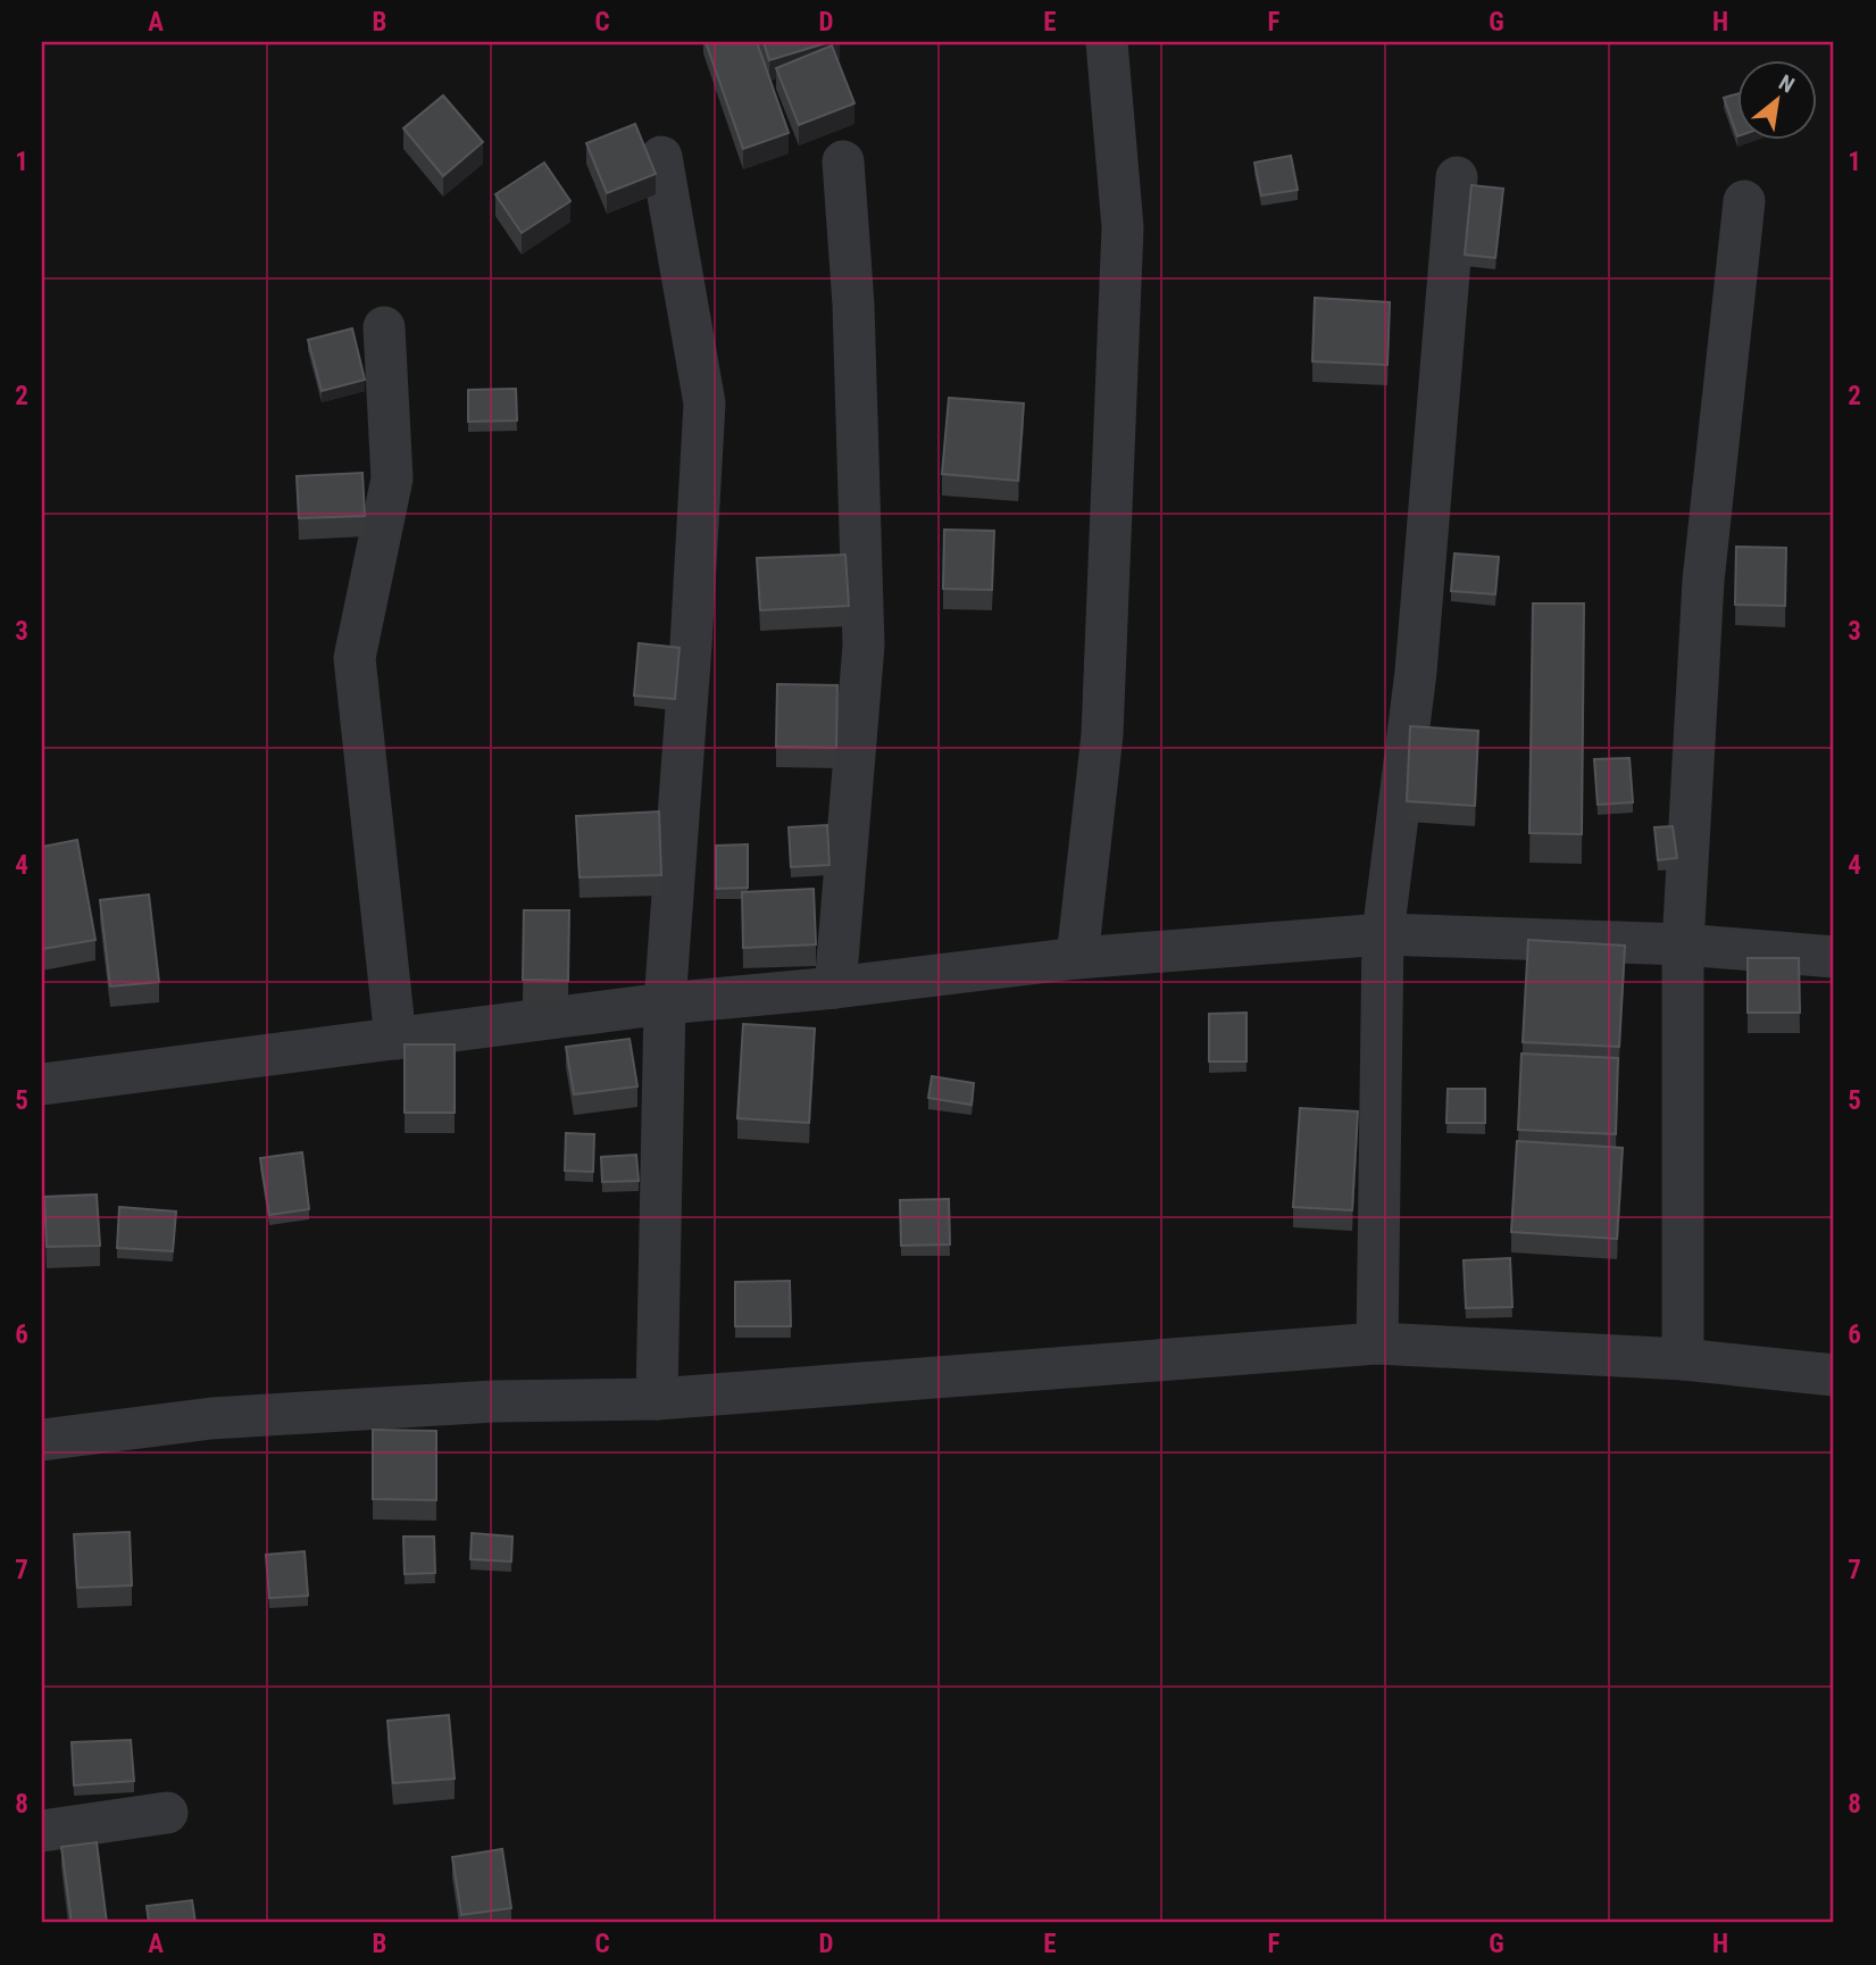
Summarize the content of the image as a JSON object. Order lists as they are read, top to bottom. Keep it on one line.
{"north":"top right","grid":{"columns":["A","B","C","D","E","F","G","H"],"rows":["1","2","3","4","5","6","7","8"]}}
